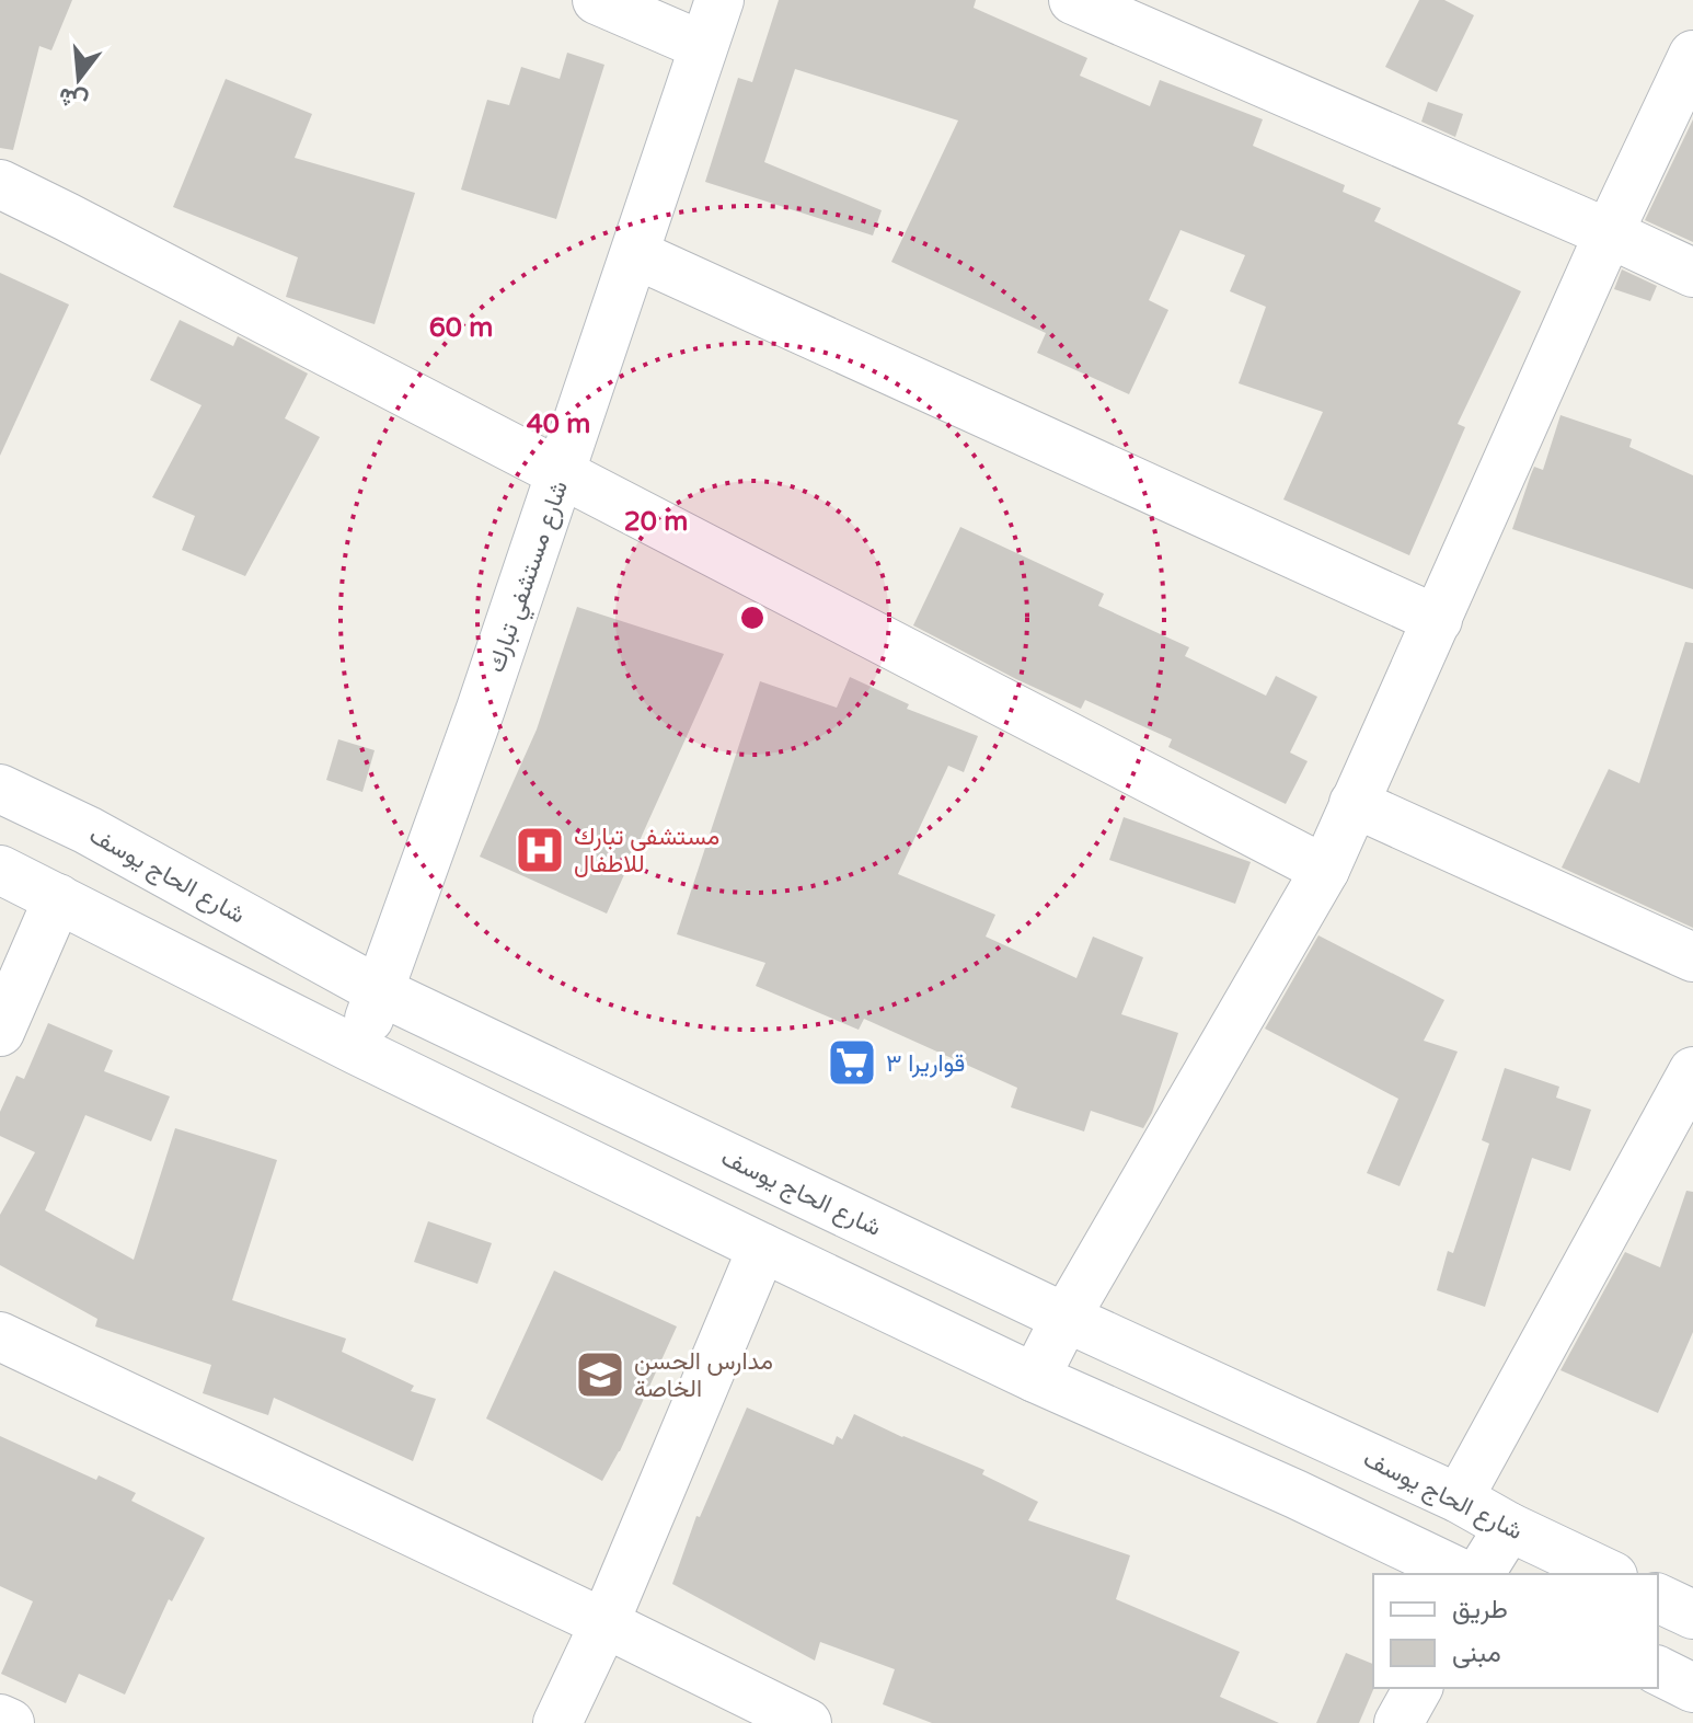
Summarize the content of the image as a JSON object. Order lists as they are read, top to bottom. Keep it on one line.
{"streets":{"street":["شارع مستشفي تبارك","شارع الحاج يوسف"]},"crossings":[["شارع مستشفي تبارك","شارع الحاج يوسف"]],"places":{"hospital":["مستشفى تبارك للاطفال"],"supermarket":["قواريرا ٣"],"school or university":["مدارس الحسن الخاصة"]},"legend":["طريق","مبنى"],"north":"bottom","rings":["60 m","40 m","20 m"]}
